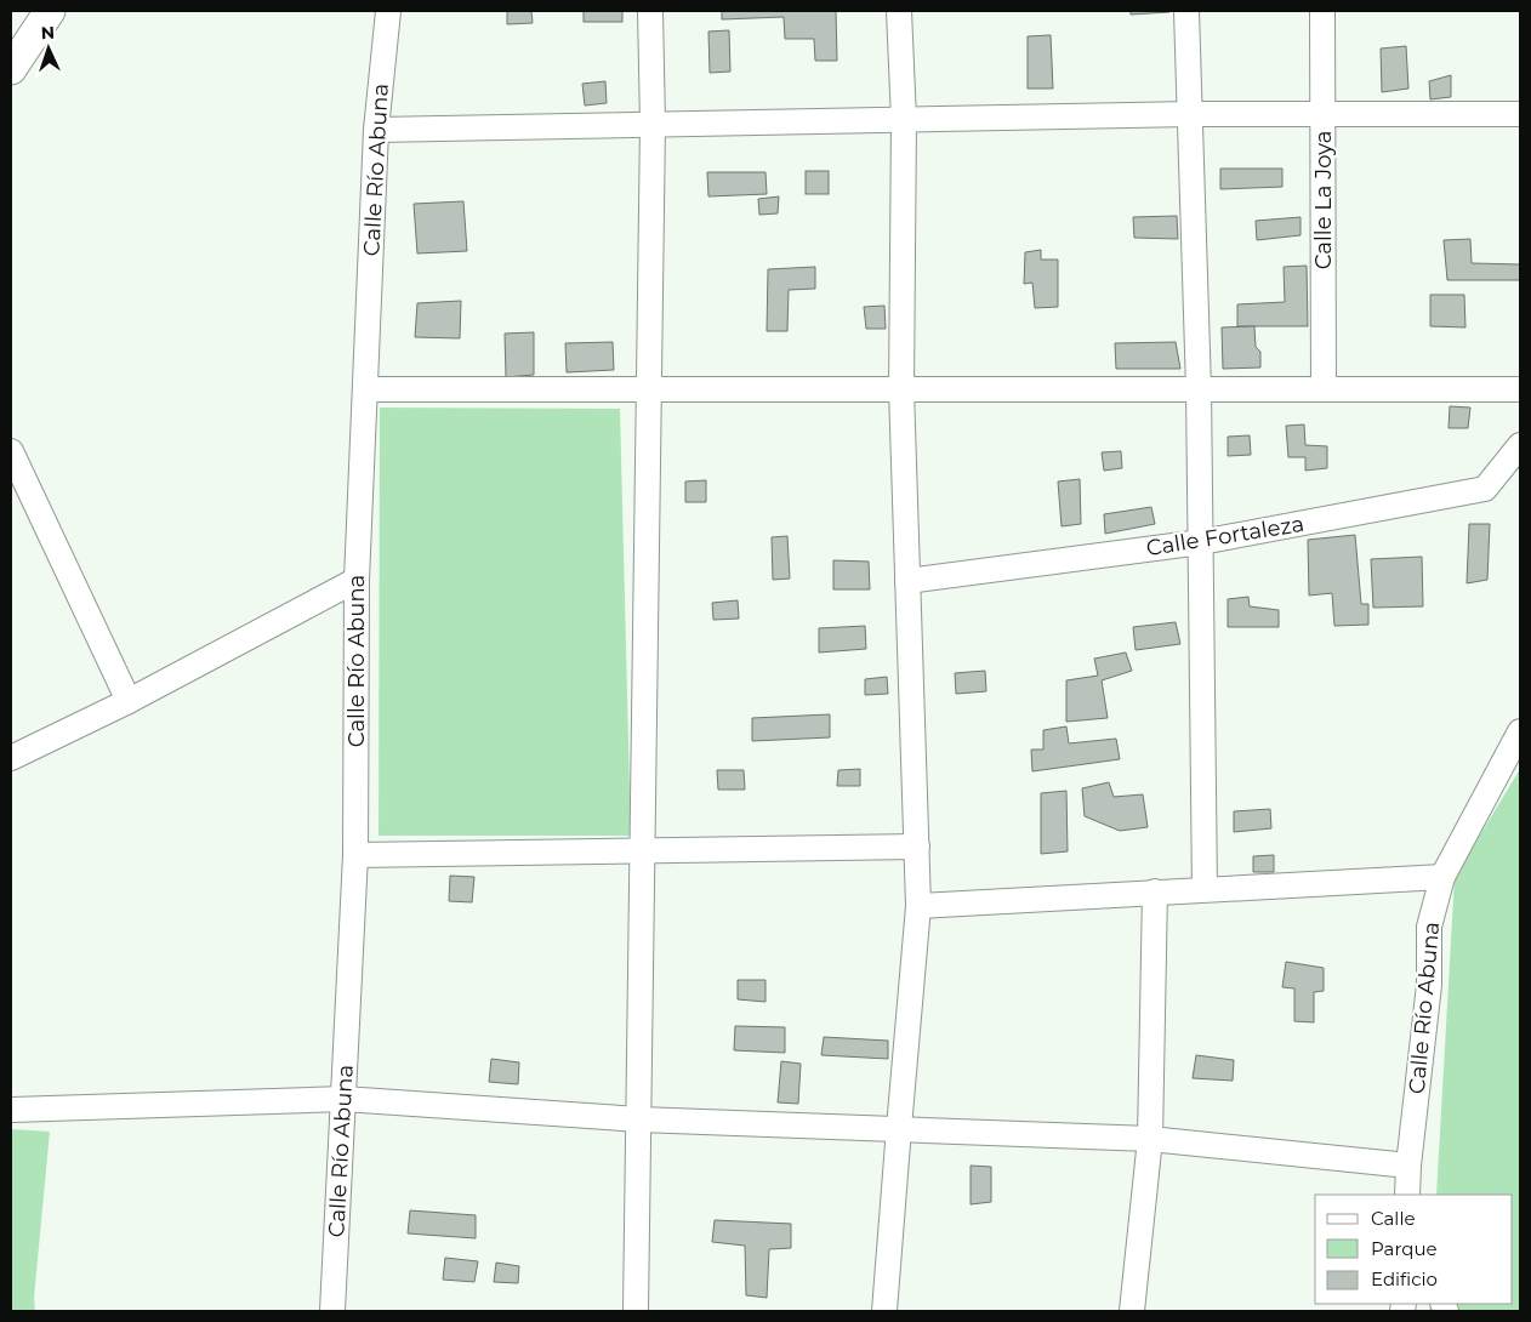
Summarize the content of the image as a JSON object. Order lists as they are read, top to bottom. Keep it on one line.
{"streets":{"street":["Calle Río Abuna","Calle La Joya","Calle Fortaleza"]},"legend":["Calle","Parque","Edificio"],"north":"top"}
